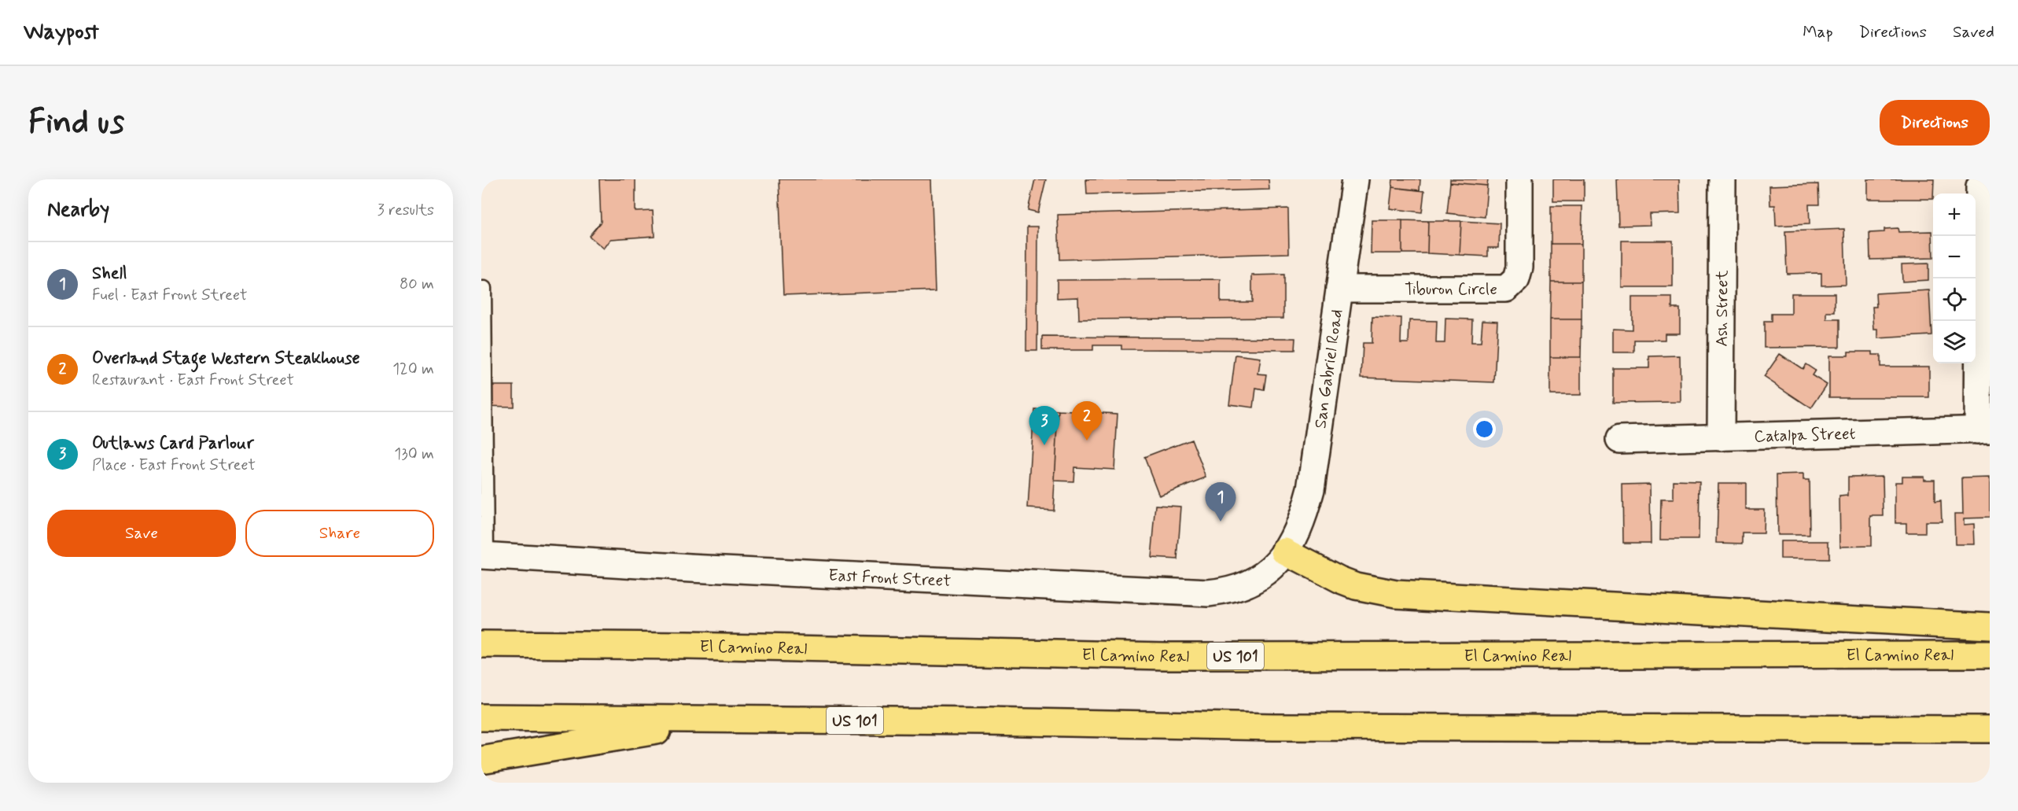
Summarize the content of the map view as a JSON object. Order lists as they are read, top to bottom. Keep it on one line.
{"streets":{"highway":["El Camino Real","US 101"],"street":["Tiburon Circle","Ash Street","San Gabriel Road","Catalpa Street","East Front Street"]},"crossings":[["Tiburon Circle","San Gabriel Road"],["Ash Street","Catalpa Street"],["San Gabriel Road","East Front Street"]],"page":{"header":"Waypost","nav":["Map","Directions","Saved"],"buttons":["Directions",["Save","Share"]],"title":"Find us","heading":["Nearby","3 results"],"map_buttons":["+","−"],"list":[{"mark":"1","name":"Shell","note":"Fuel · East Front Street","value":"80 m"},{"mark":"2","name":"Overland Stage Western Steakhouse","note":"Restaurant · East Front Street","value":"120 m"},{"mark":"3","name":"Outlaws Card Parlour","note":"Place · East Front Street","value":"130 m"}],"pins":["2","3","1"]}}
